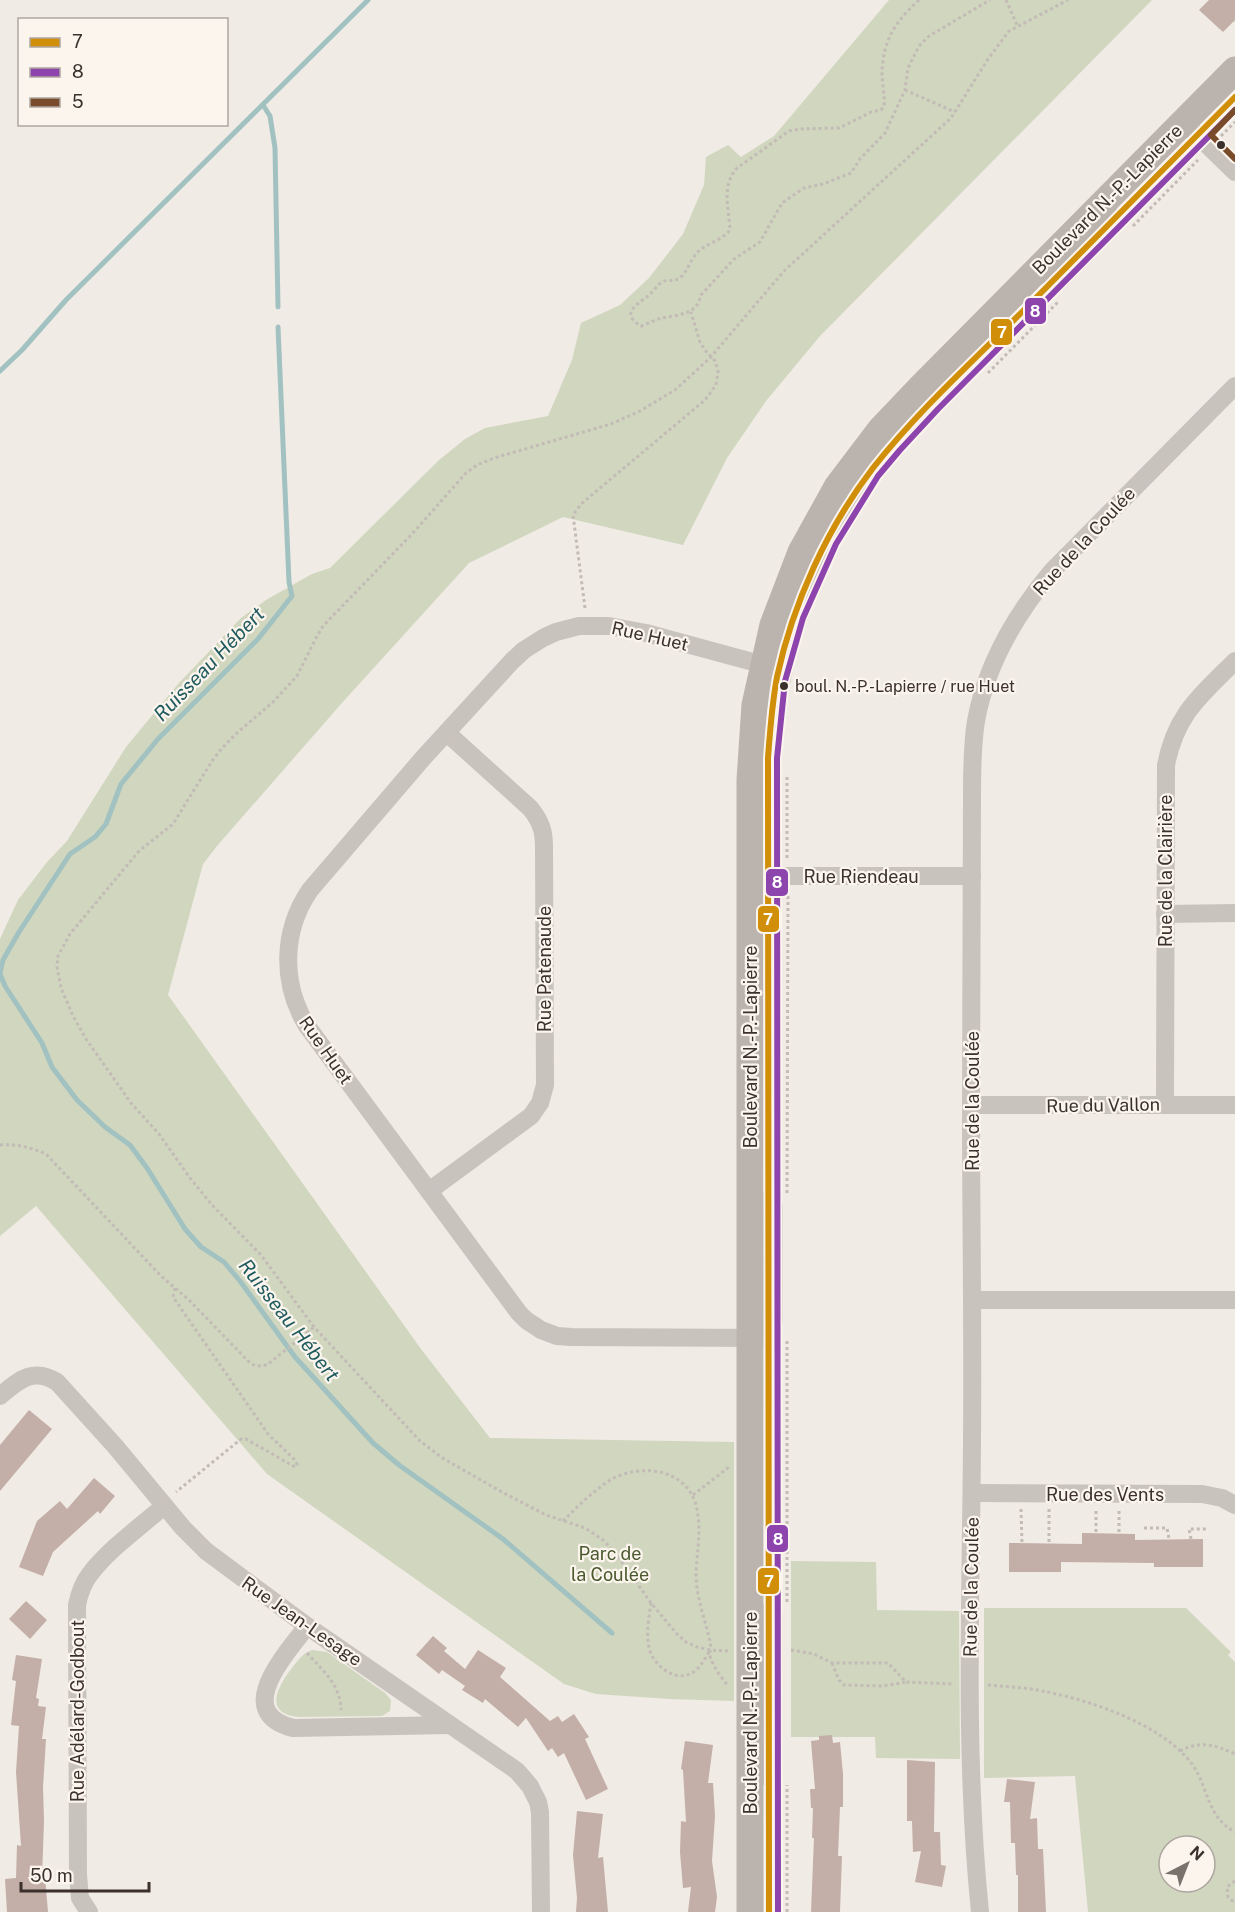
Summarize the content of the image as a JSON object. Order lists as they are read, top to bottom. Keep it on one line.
{"streets":{"street":["Boulevard N.-P.-Lapierre","Rue de la Coulée","Rue Huet","Rue de la Clairière","Rue Riendeau","Rue Patenaude","Rue du Vallon","Rue des Vents","Rue Jean-Lesage","Rue Adélard-Godbout"]},"crossings":[["Boulevard N.-P.-Lapierre","Rue Huet"],["Boulevard N.-P.-Lapierre","Rue Riendeau"],["Rue de la Coulée","Rue Riendeau"],["Rue de la Coulée","Rue du Vallon"],["Rue de la Coulée","Rue des Vents"],["Rue Huet","Rue Patenaude"],["Rue de la Clairière","Rue du Vallon"],["Rue Jean-Lesage","Rue Adélard-Godbout"]],"water":["Ruisseau Hébert"],"parks":["Parc de la Coulée"],"places":["boul. N.-P.-Lapierre / rue Huet"],"lines":["transit line 7","transit line 8","transit line 5"],"legend":["7","8","5"],"scale_bar":"50 m","north":"top right"}
